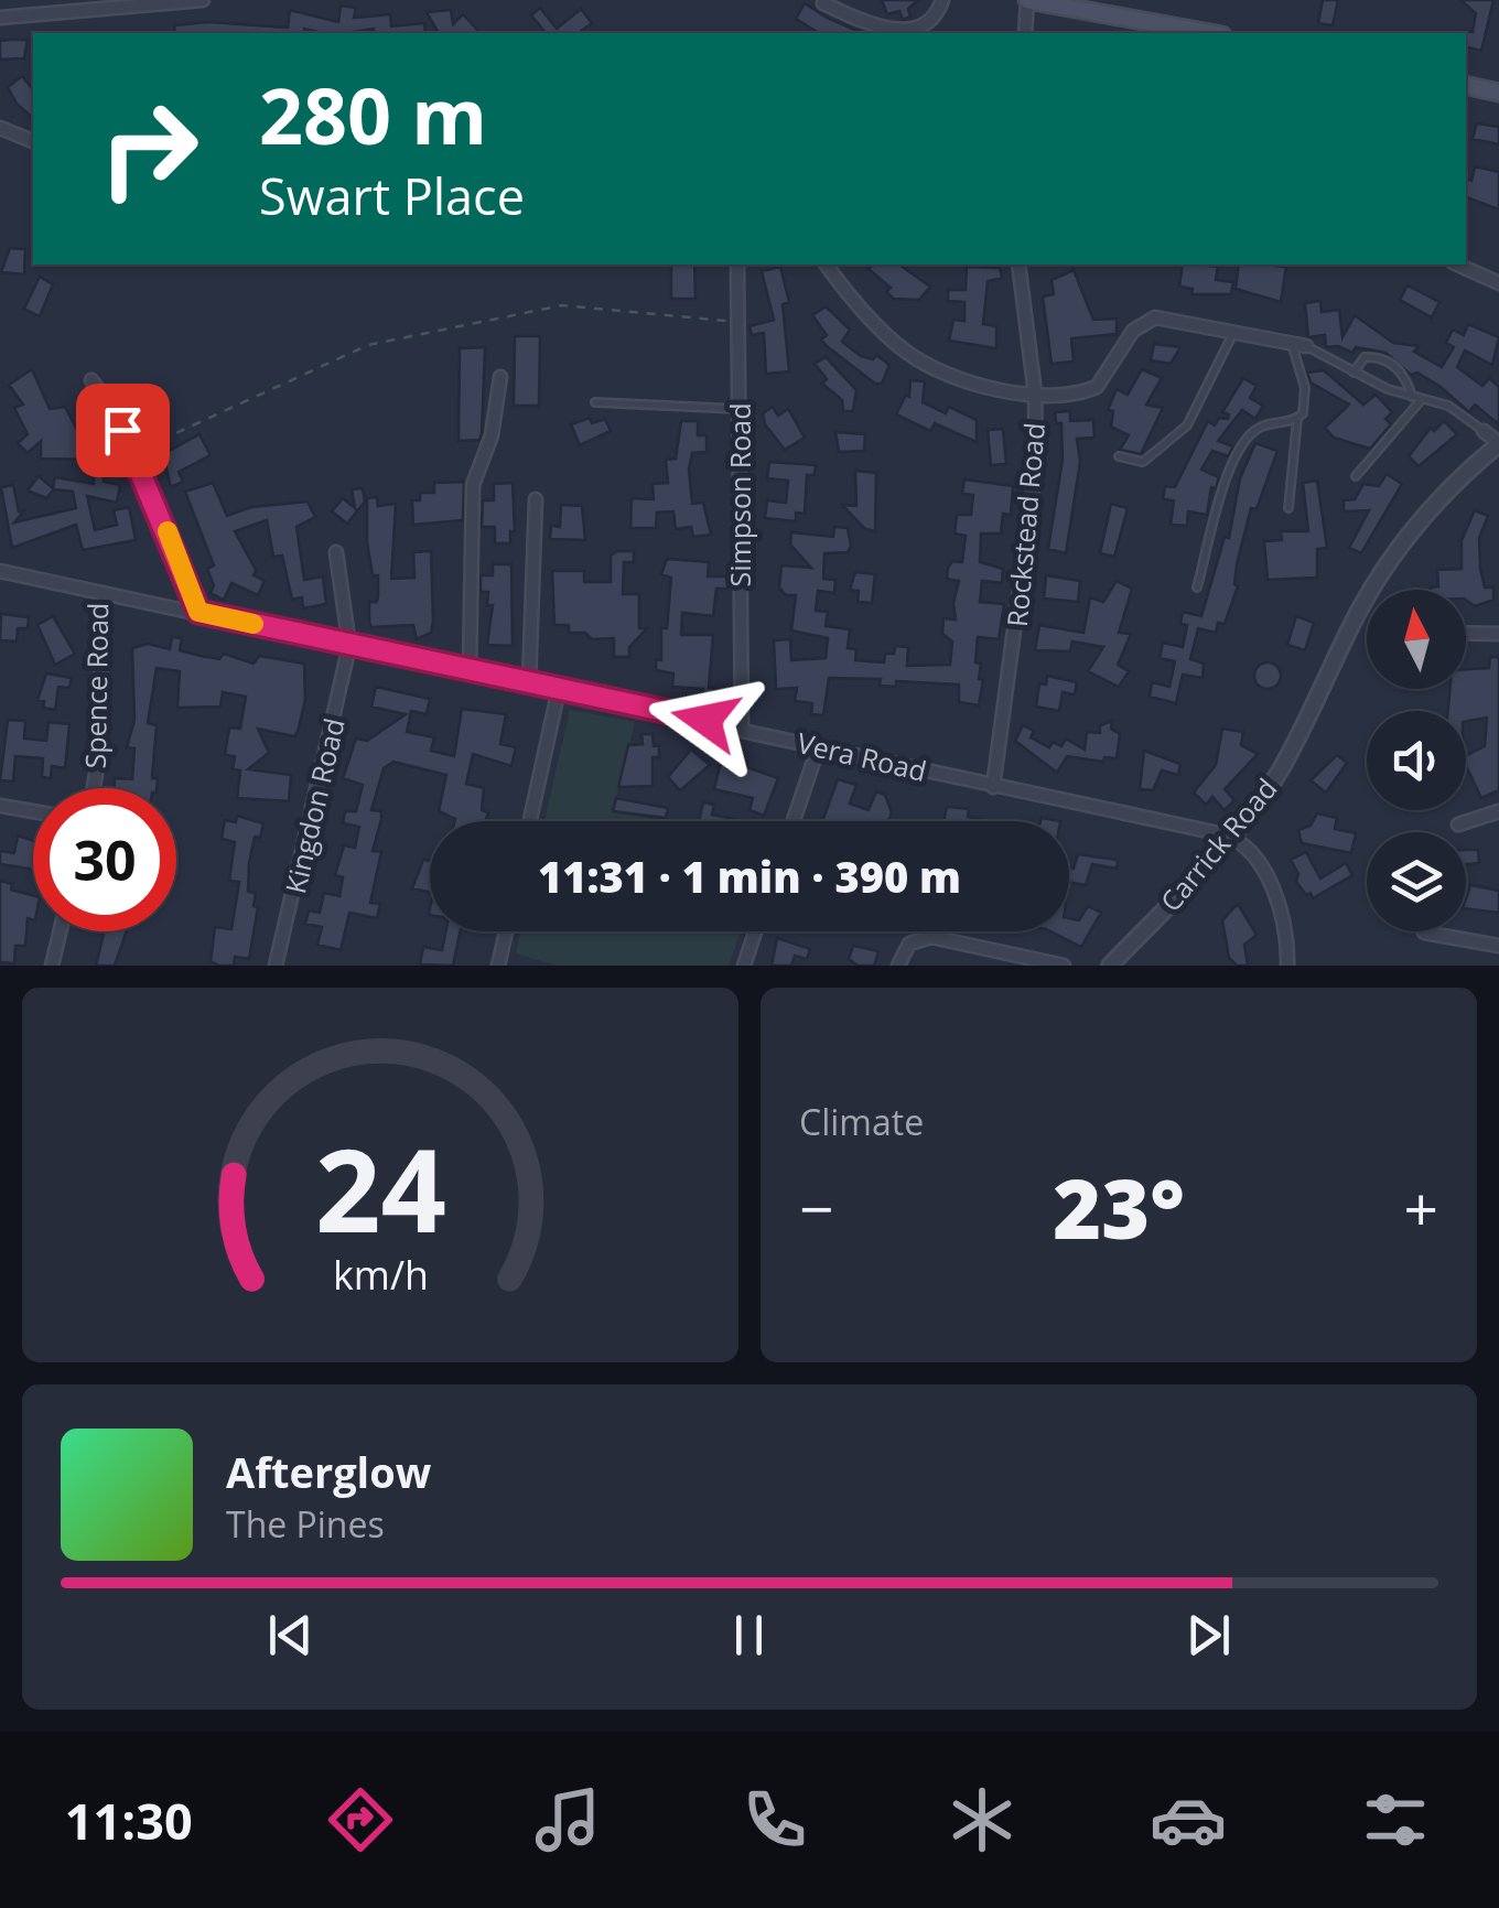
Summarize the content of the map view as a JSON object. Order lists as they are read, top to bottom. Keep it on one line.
{"streets":{"street":["Simpson Road","Rockstead Road","Spence Road","Vera Road","Kingdon Road","Carrick Road"]},"crossings":[["Simpson Road","Vera Road"],["Rockstead Road","Vera Road"],["Spence Road","Vera Road"],["Vera Road","Kingdon Road"],["Vera Road","Carrick Road"]],"north":"top","page":{"turn":["280 m","Swart Place"],"limit":"30","trip":"11:31 · 1 min · 390 m","tile":"Climate","heat":["−","23°","+"],"song":["Afterglow","The Pines"],"tabs":"11:30","gauge":["24","km/h"]}}
